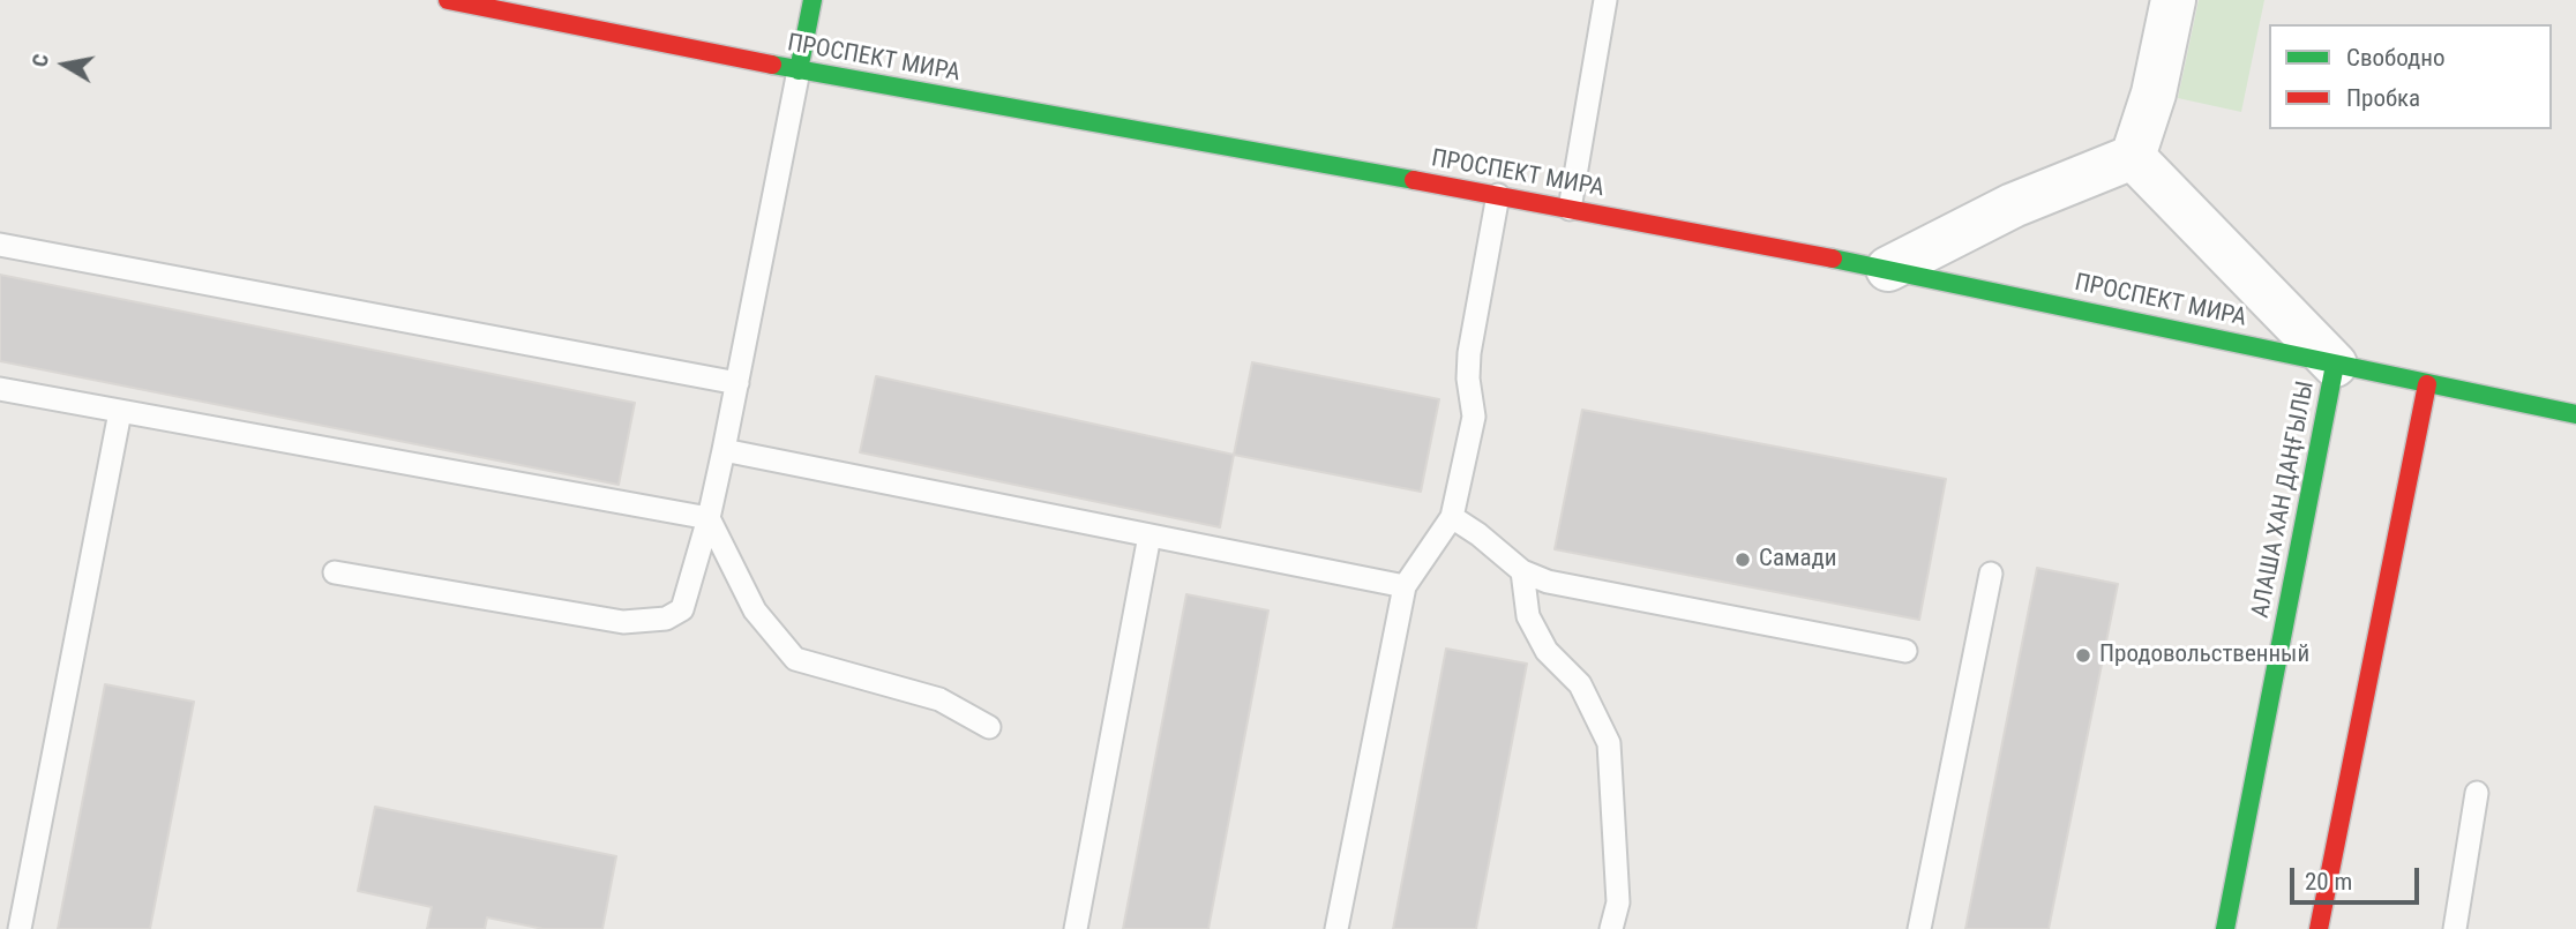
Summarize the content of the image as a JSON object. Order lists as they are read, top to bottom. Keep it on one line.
{"streets":{"street":["ПРОСПЕКТ МИРА","АЛАША ХАН ДАҢҒЫЛЫ"]},"crossings":[["ПРОСПЕКТ МИРА","АЛАША ХАН ДАҢҒЫЛЫ"]],"places":["Самади","Продовольственный"],"legend":["Свободно","Пробка"],"scale_bar":"20 m","north":"left"}
